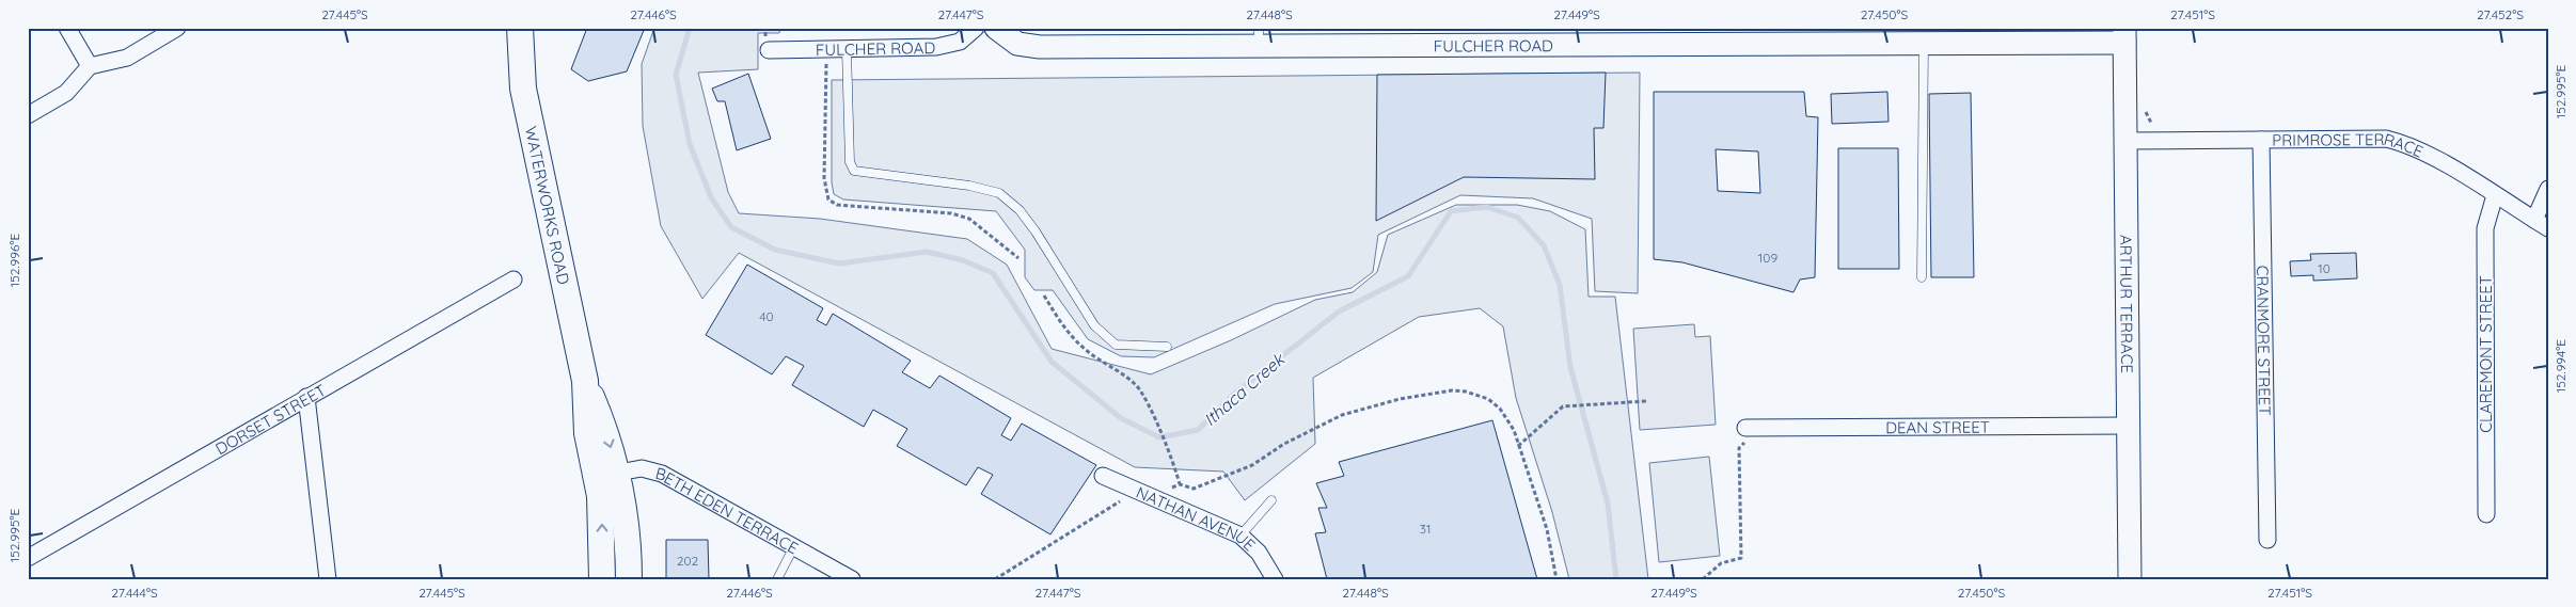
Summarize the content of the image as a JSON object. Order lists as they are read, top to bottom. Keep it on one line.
{"streets":{"main road":["WATERWORKS ROAD"],"street":["FULCHER ROAD","PRIMROSE TERRACE","ARTHUR TERRACE","CRANMORE STREET","CLAREMONT STREET","DORSET STREET","DEAN STREET","BETH EDEN TERRACE","NATHAN AVENUE"]},"crossings":[["FULCHER ROAD","ARTHUR TERRACE"],["PRIMROSE TERRACE","ARTHUR TERRACE"],["PRIMROSE TERRACE","CRANMORE STREET"],["PRIMROSE TERRACE","CLAREMONT STREET"],["WATERWORKS ROAD","BETH EDEN TERRACE"],["ARTHUR TERRACE","DEAN STREET"]],"water":["Ithaca Creek"],"house_numbers":["109","10","40","31","202"],"coordinates":["27.445°S","27.446°S","27.447°S","27.448°S","27.449°S","27.450°S","27.451°S","27.452°S","152.995°E","152.996°E","152.994°E","27.444°S"]}
